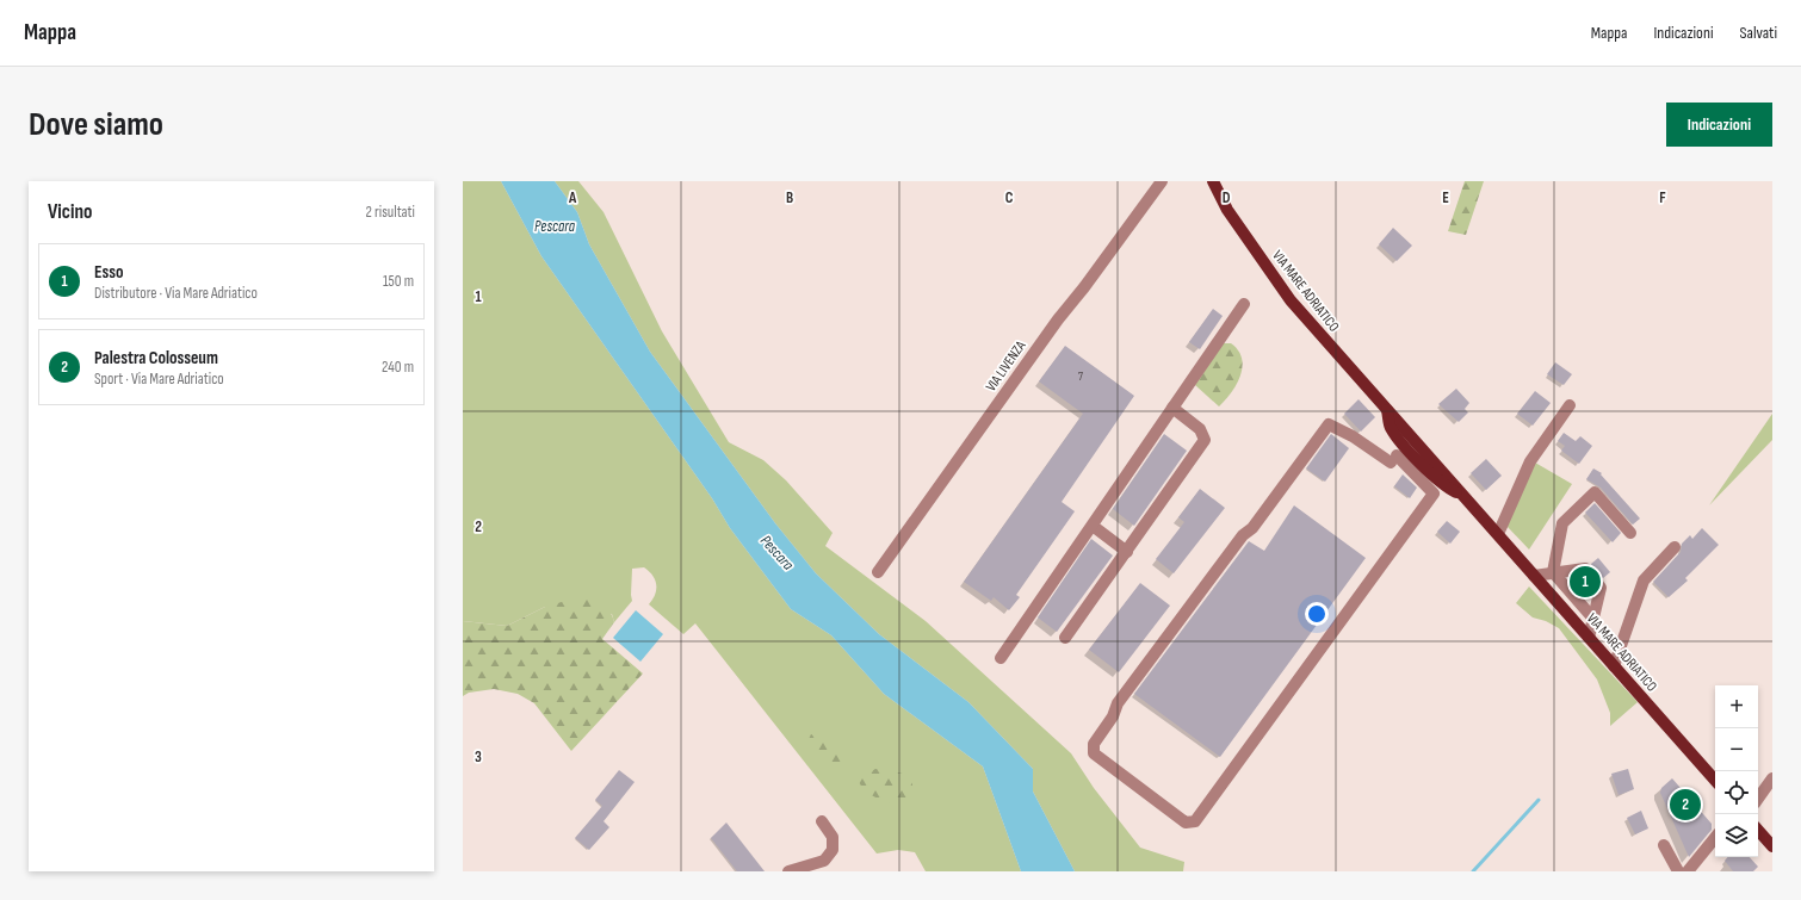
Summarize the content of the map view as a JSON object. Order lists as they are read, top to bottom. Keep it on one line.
{"streets":{"main road":["VIA MARE ADRIATICO"],"street":["VIA LIVENZA"]},"water":["Pescara"],"house_numbers":["7"],"page":{"header":"Mappa","nav":["Mappa","Indicazioni","Salvati"],"buttons":"Indicazioni","title":"Dove siamo","heading":["Vicino","2 risultati"],"list":[{"mark":"1","name":"Esso","note":"Distributore · Via Mare Adriatico","value":"150 m"},{"mark":"2","name":"Palestra Colosseum","note":"Sport · Via Mare Adriatico","value":"240 m"}],"pins":["1","2"],"map_buttons":["+","−"]},"grid":{"columns":["A","B","C","D","E","F"],"rows":["1","2","3"]}}
